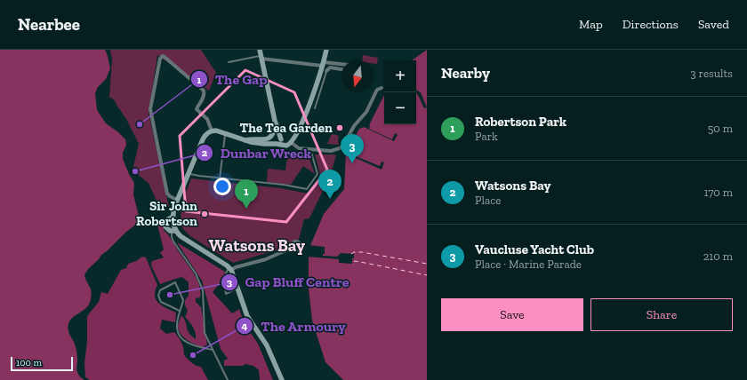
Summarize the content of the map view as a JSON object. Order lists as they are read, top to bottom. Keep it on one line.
{"districts":["Watsons Bay"],"places":["The Gap","The Tea Garden","Dunbar Wreck","Sir John Robertson","Gap Bluff Centre","The Armoury"],"scale_bar":"100 m","north":"bottom","page":{"header":"Nearbee","nav":["Map","Directions","Saved"],"heading":["Nearby","3 results"],"map_buttons":["+","−"],"list":[{"mark":"1","name":"Robertson Park","note":"Park","value":"50 m"},{"mark":"2","name":"Watsons Bay","note":"Place","value":"170 m"},{"mark":"3","name":"Vaucluse Yacht Club","note":"Place · Marine Parade","value":"210 m"}],"pins":["3","2","1"],"buttons":["Save","Share"],"scale":"100 m"}}
